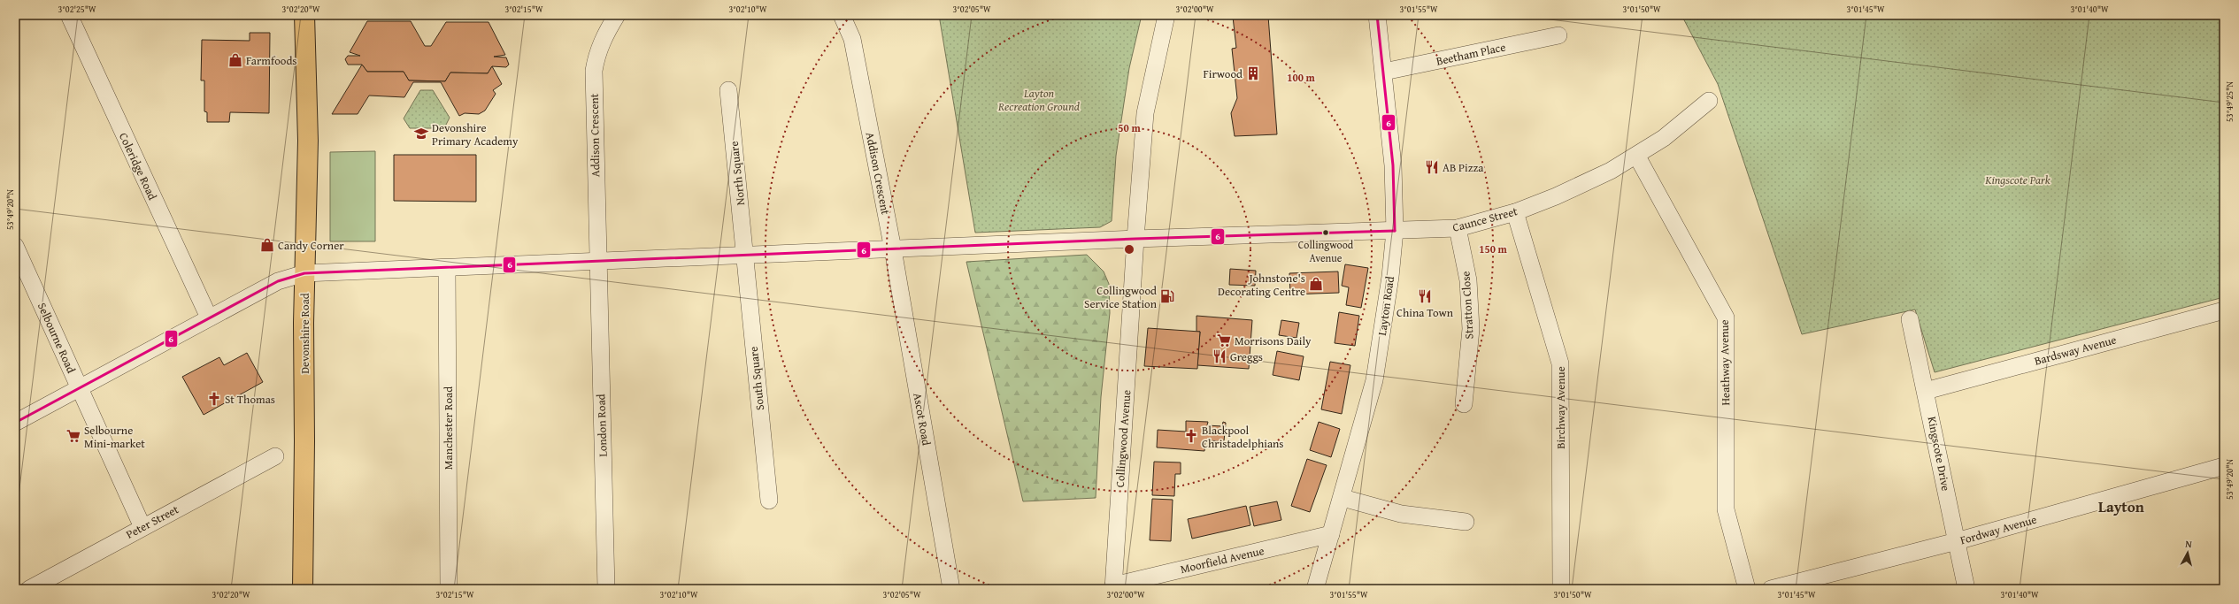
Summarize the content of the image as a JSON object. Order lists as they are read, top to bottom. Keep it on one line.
{"streets":{"main road":["Devonshire Road"],"street":["Beetham Place","Addison Crescent","Coleridge Road","North Square","Caunce Street","Stratton Close","Layton Road","Selbourne Road","Bardsway Avenue","Heathway Avenue","South Square","Birchway Avenue","Ascot Road","London Road","Manchester Road","Collingwood Avenue","Kingscote Drive","Peter Street","Fordway Avenue","Moorfield Avenue"]},"crossings":[["Beetham Place","Layton Road"],["Addison Crescent","Caunce Street"],["Addison Crescent","Ascot Road"],["Addison Crescent","London Road"],["Coleridge Road","Caunce Street"],["North Square","Caunce Street"],["North Square","South Square"],["Caunce Street","Stratton Close"],["Caunce Street","Layton Road"],["Caunce Street","Devonshire Road"],["Caunce Street","Selbourne Road"],["Caunce Street","Heathway Avenue"],["Caunce Street","South Square"],["Caunce Street","Birchway Avenue"],["Caunce Street","Ascot Road"],["Caunce Street","London Road"],["Caunce Street","Manchester Road"],["Caunce Street","Collingwood Avenue"],["Layton Road","Moorfield Avenue"],["Selbourne Road","Peter Street"],["Bardsway Avenue","Kingscote Drive"],["Collingwood Avenue","Moorfield Avenue"],["Kingscote Drive","Fordway Avenue"]],"districts":["Layton"],"parks":["Layton Recreation Ground","Kingscote Park"],"places":{"shop":["Farmfoods","Candy Corner","Johnstone's Decorating Centre"],"building":["Firwood"],"school or university":["Devonshire Primary Academy"],"restaurant":["AB Pizza","China Town","Greggs"],"other":["Collingwood Avenue"],"fuel station":["Collingwood Service Station"],"supermarket":["Morrisons Daily","Selbourne Mini-market"],"church":["St Thomas","Blackpool Christadelphians"]},"lines":["transit line 6"],"north":"top","coordinates":["3°02'25\"W","3°02'20\"W","3°02'15\"W","3°02'10\"W","3°02'05\"W","3°02'00\"W","3°01'55\"W","3°01'50\"W","3°01'45\"W","3°01'40\"W","53°49'25\"N","53°49'20\"N"],"rings":["100 m","50 m","150 m"]}
